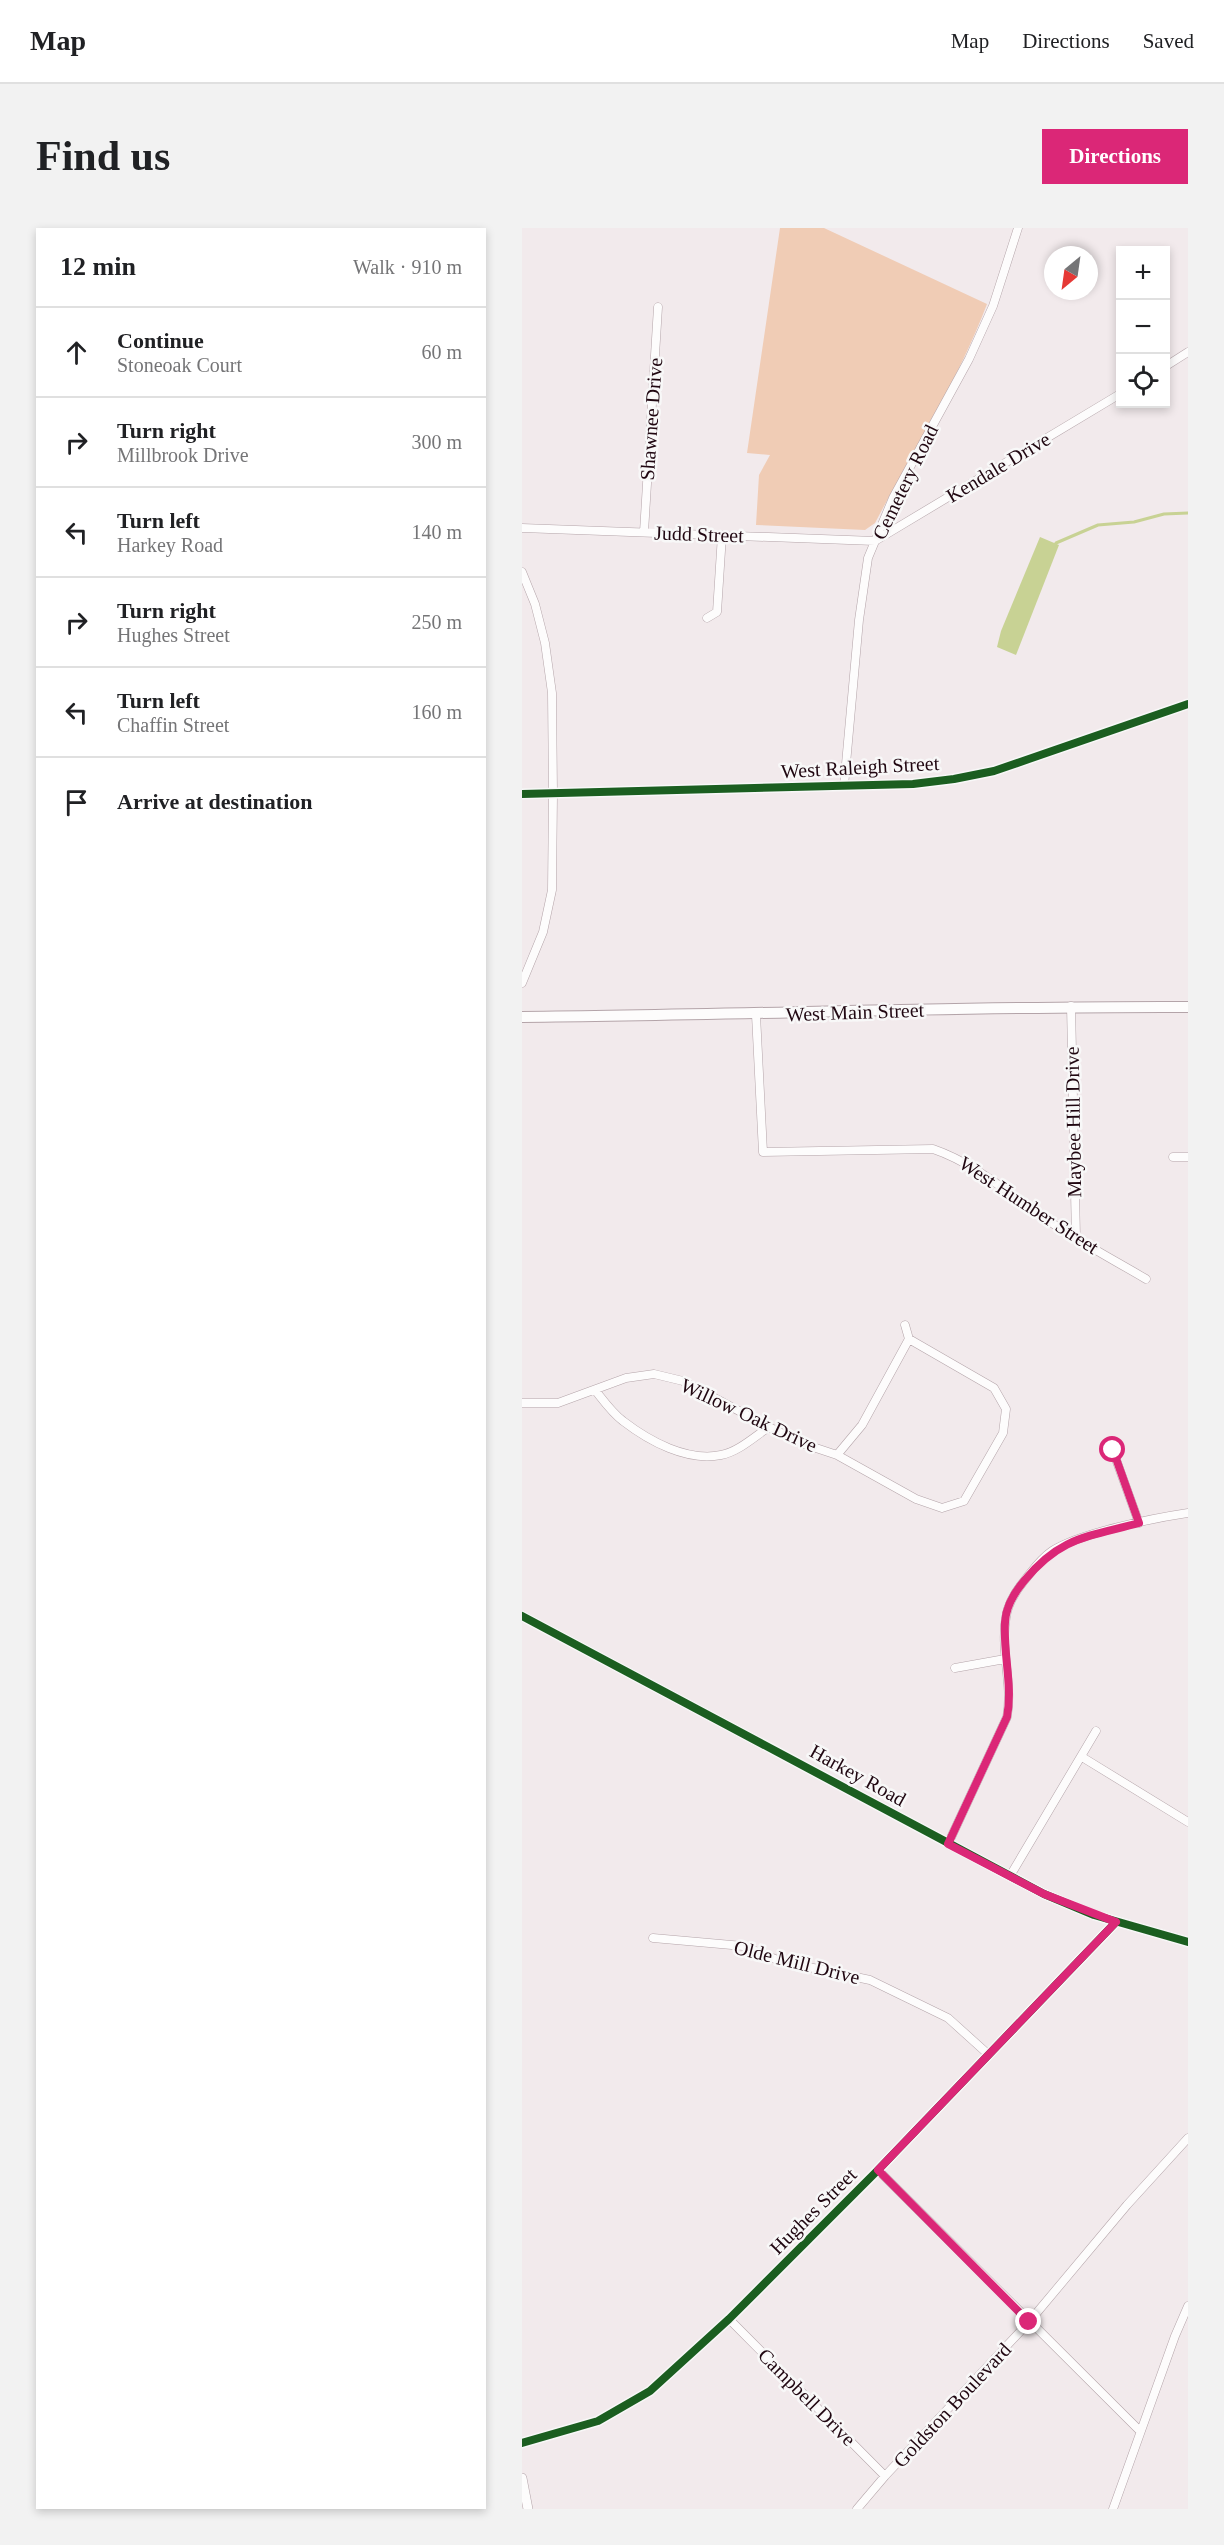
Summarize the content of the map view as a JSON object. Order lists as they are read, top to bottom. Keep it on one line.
{"streets":{"main road":["West Main Street"],"street":["Shawnee Drive","Kendale Drive","Cemetery Road","Judd Street","West Raleigh Street","Maybee Hill Drive","West Humber Street","Willow Oak Drive","Harkey Road","Olde Mill Drive","Hughes Street","Campbell Drive","Goldston Boulevard"]},"crossings":[["Shawnee Drive","Judd Street"],["Kendale Drive","Cemetery Road"],["Kendale Drive","Judd Street"],["Cemetery Road","Judd Street"],["Cemetery Road","West Raleigh Street"],["West Main Street","Maybee Hill Drive"],["West Main Street","West Humber Street"],["Maybee Hill Drive","West Humber Street"],["Harkey Road","Hughes Street"],["Olde Mill Drive","Hughes Street"],["Hughes Street","Campbell Drive"],["Campbell Drive","Goldston Boulevard"]],"north":"bottom left","page":{"header":"Map","nav":["Map","Directions","Saved"],"buttons":"Directions","title":"Find us","heading":["12 min","Walk · 910 m"],"map_buttons":["+","−"],"list":[["Continue","Stoneoak Court","60 m"],["Turn right","Millbrook Drive","300 m"],["Turn left","Harkey Road","140 m"],["Turn right","Hughes Street","250 m"],["Turn left","Chaffin Street","160 m"],"Arrive at destination"]}}
